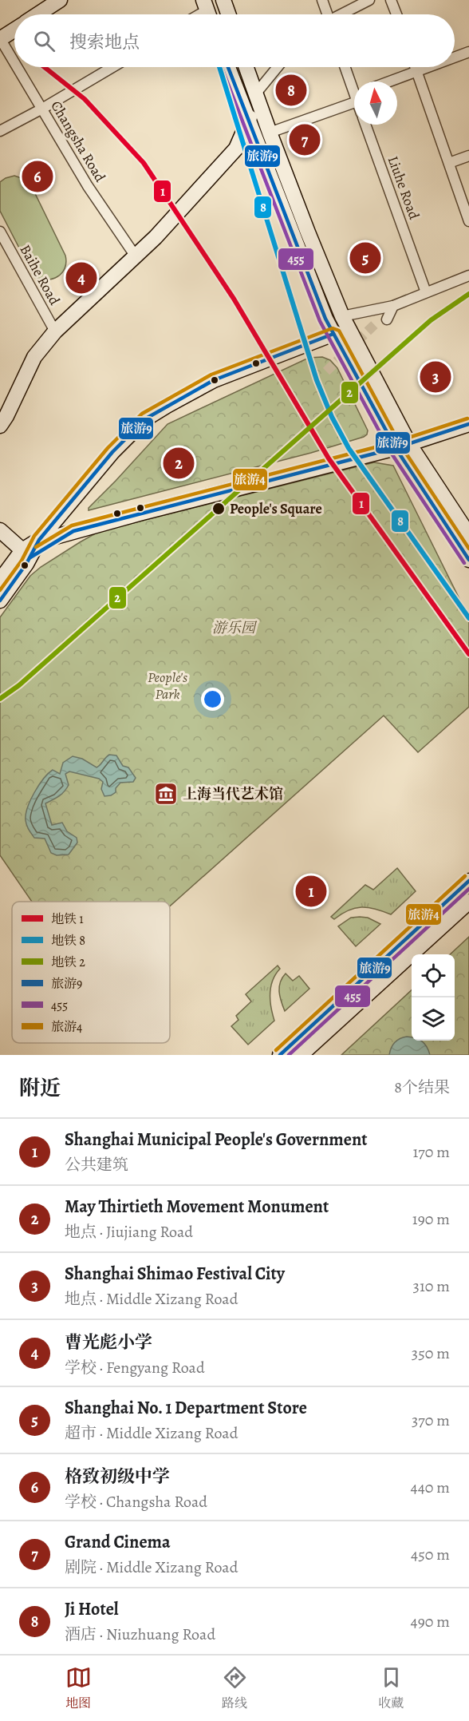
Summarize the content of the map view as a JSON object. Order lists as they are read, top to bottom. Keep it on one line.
{"streets":{"street":["Changsha Road","Liuhe Road","Baihe Road"]},"parks":["游乐园","People's Park"],"places":{"other":["People's Square"],"museum":["上海当代艺术馆"]},"lines":["metro line 1","metro line 8","transit line 旅游9","transit line 455","metro line 2","transit line 旅游4"],"legend":["地铁 1","地铁 8","地铁 2","旅游9","455","旅游4"],"north":"top","page":{"search":"搜索地点","pins":["8","7","6","5","4","3","2","1"],"heading":["附近","8个结果"],"list":[{"mark":"1","name":"Shanghai Municipal People's Government","note":"公共建筑","value":"170 m"},{"mark":"2","name":"May Thirtieth Movement Monument","note":"地点 · Jiujiang Road","value":"190 m"},{"mark":"3","name":"Shanghai Shimao Festival City","note":"地点 · Middle Xizang Road","value":"310 m"},{"mark":"4","name":"曹光彪小学","note":"学校 · Fengyang Road","value":"350 m"},{"mark":"5","name":"Shanghai No. 1 Department Store","note":"超市 · Middle Xizang Road","value":"370 m"},{"mark":"6","name":"格致初级中学","note":"学校 · Changsha Road","value":"440 m"},{"mark":"7","name":"Grand Cinema","note":"剧院 · Middle Xizang Road","value":"450 m"},{"mark":"8","name":"Ji Hotel","note":"酒店 · Niuzhuang Road","value":"490 m"}],"nav":["地图","路线","收藏"]}}
